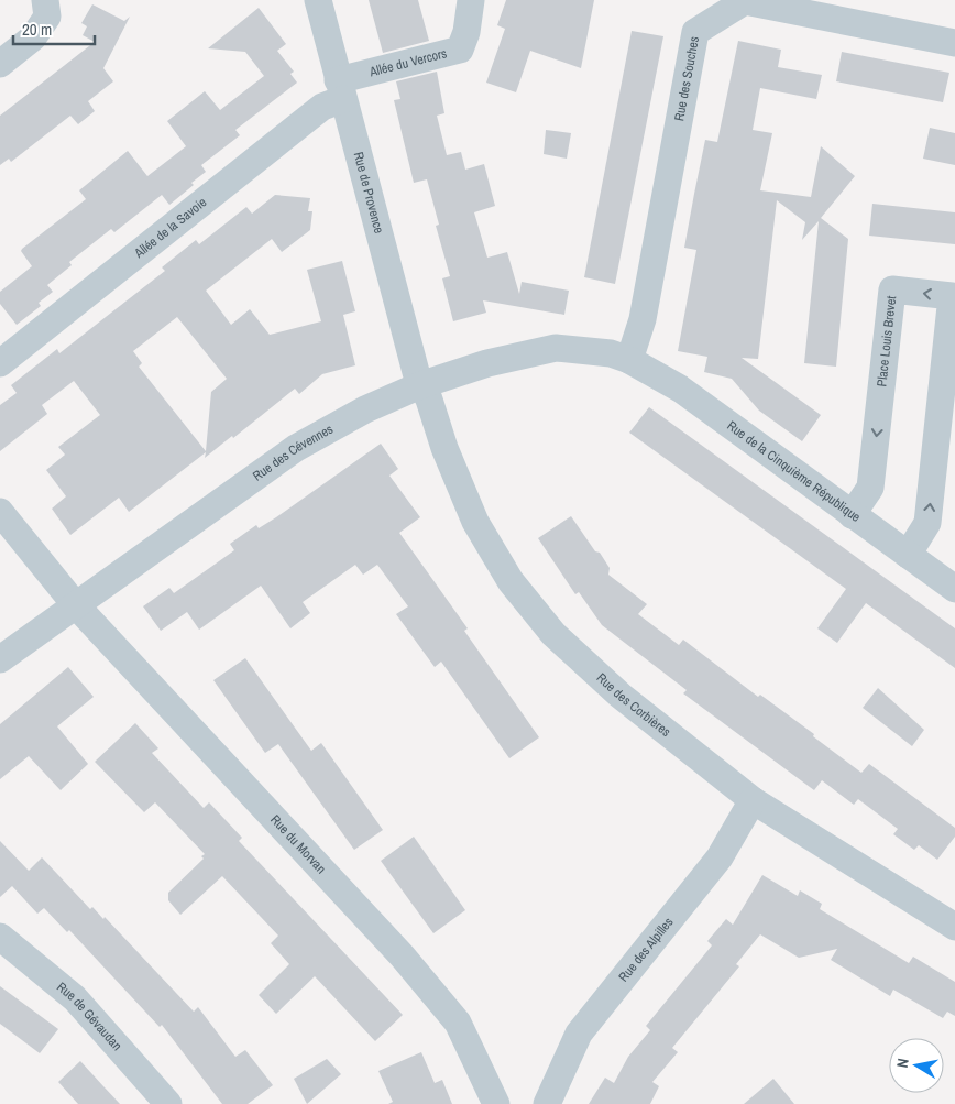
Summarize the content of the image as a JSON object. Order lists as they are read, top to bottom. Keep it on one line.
{"streets":{"street":["Allée du Vercors","Rue des Souches","Rue de Provence","Allée de la Savoie","Place Louis Brevet","Rue des Cévennes","Rue de la Cinquième République","Rue des Corbières","Rue du Morvan","Rue des Alpilles","Rue de Gévaudan"]},"crossings":[["Allée du Vercors","Rue de Provence"],["Allée du Vercors","Allée de la Savoie"],["Rue des Souches","Rue des Cévennes"],["Rue des Souches","Rue de la Cinquième République"],["Rue de Provence","Allée de la Savoie"],["Rue de Provence","Rue des Cévennes"],["Rue de Provence","Rue des Corbières"],["Place Louis Brevet","Rue de la Cinquième République"],["Rue des Cévennes","Rue de la Cinquième République"],["Rue des Cévennes","Rue des Corbières"],["Rue des Cévennes","Rue du Morvan"],["Rue des Corbières","Rue des Alpilles"]],"scale_bar":"20 m","north":"left"}
